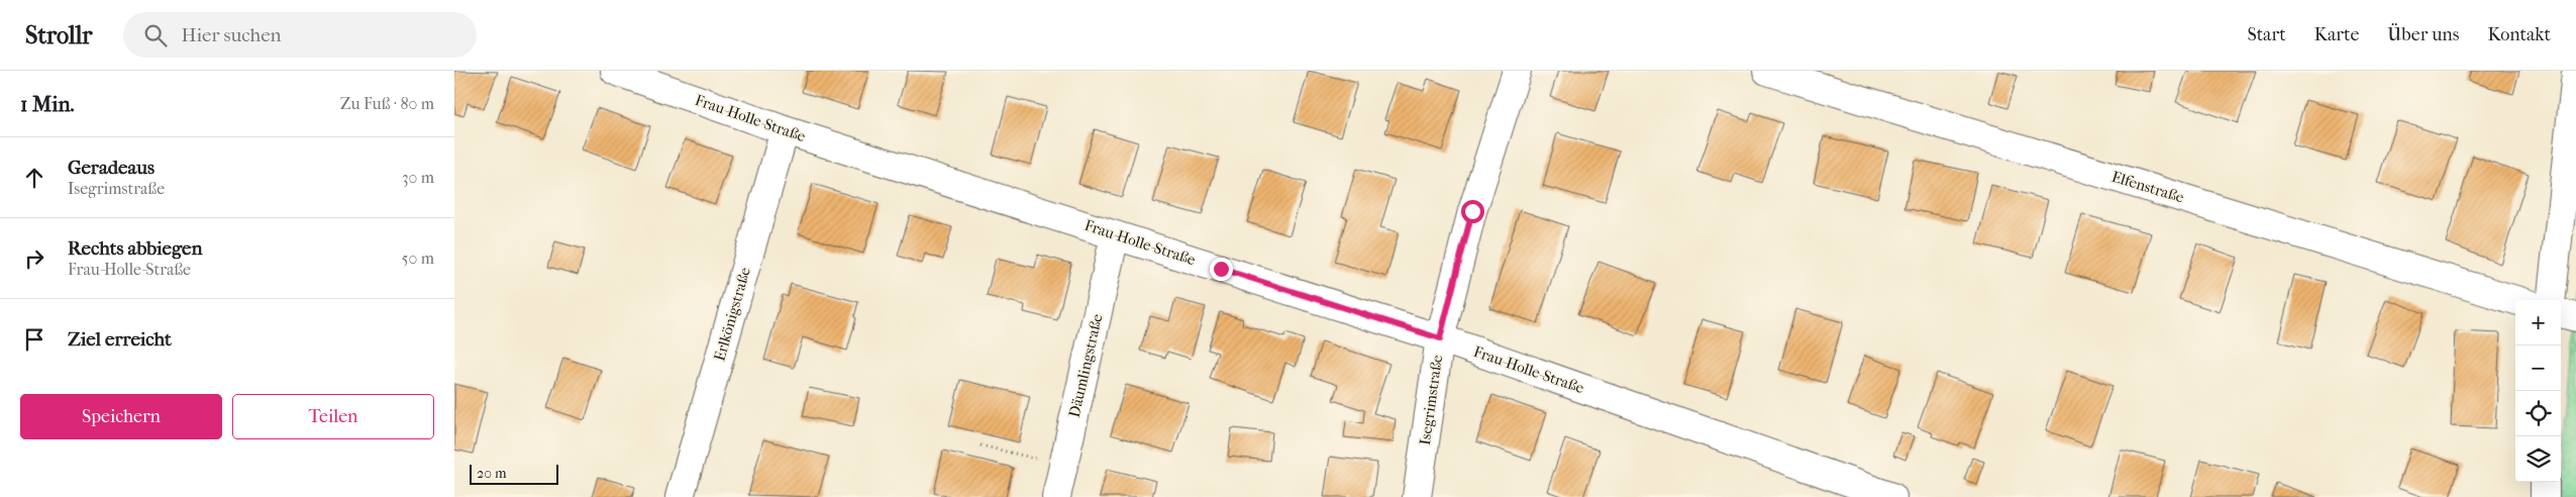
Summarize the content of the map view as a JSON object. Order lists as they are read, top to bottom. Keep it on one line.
{"streets":{"street":["Frau-Holle-Straße","Elfenstraße","Erlkönigstraße","Däumlingstraße","Isegrimstraße"]},"crossings":[["Frau-Holle-Straße","Erlkönigstraße"],["Frau-Holle-Straße","Däumlingstraße"],["Frau-Holle-Straße","Isegrimstraße"]],"scale_bar":"20 m","page":{"header":"Strollr","search":"Hier suchen","nav":["Start","Karte","Über uns","Kontakt"],"heading":["1 Min.","Zu Fuß · 80 m"],"list":[["Geradeaus","Isegrimstraße","30 m"],["Rechts abbiegen","Frau-Holle-Straße","50 m"],"Ziel erreicht"],"map_buttons":["+","−"],"buttons":["Speichern","Teilen"],"scale":"20 m"}}
